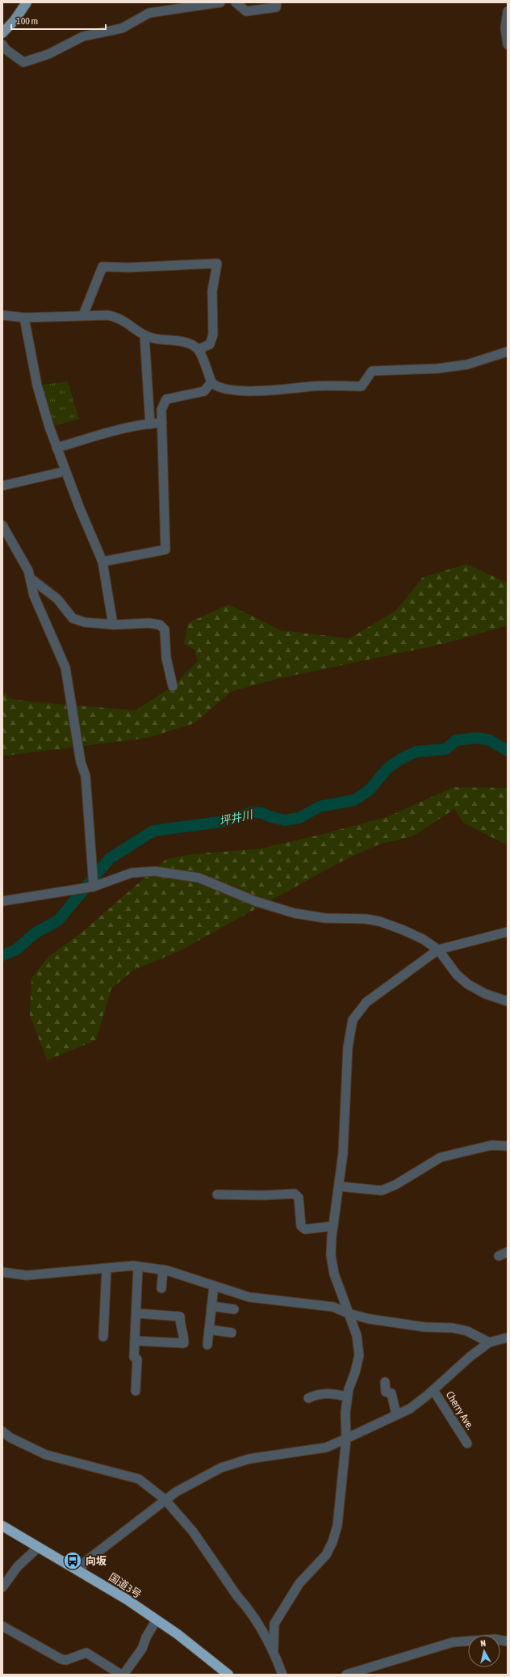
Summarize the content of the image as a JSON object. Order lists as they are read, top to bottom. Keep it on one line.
{"streets":{"highway":["国道3号"],"street":["Cherry Ave."]},"water":["坪井川"],"places":{"bus stop":["向坂"]},"scale_bar":"100 m","north":"top"}
